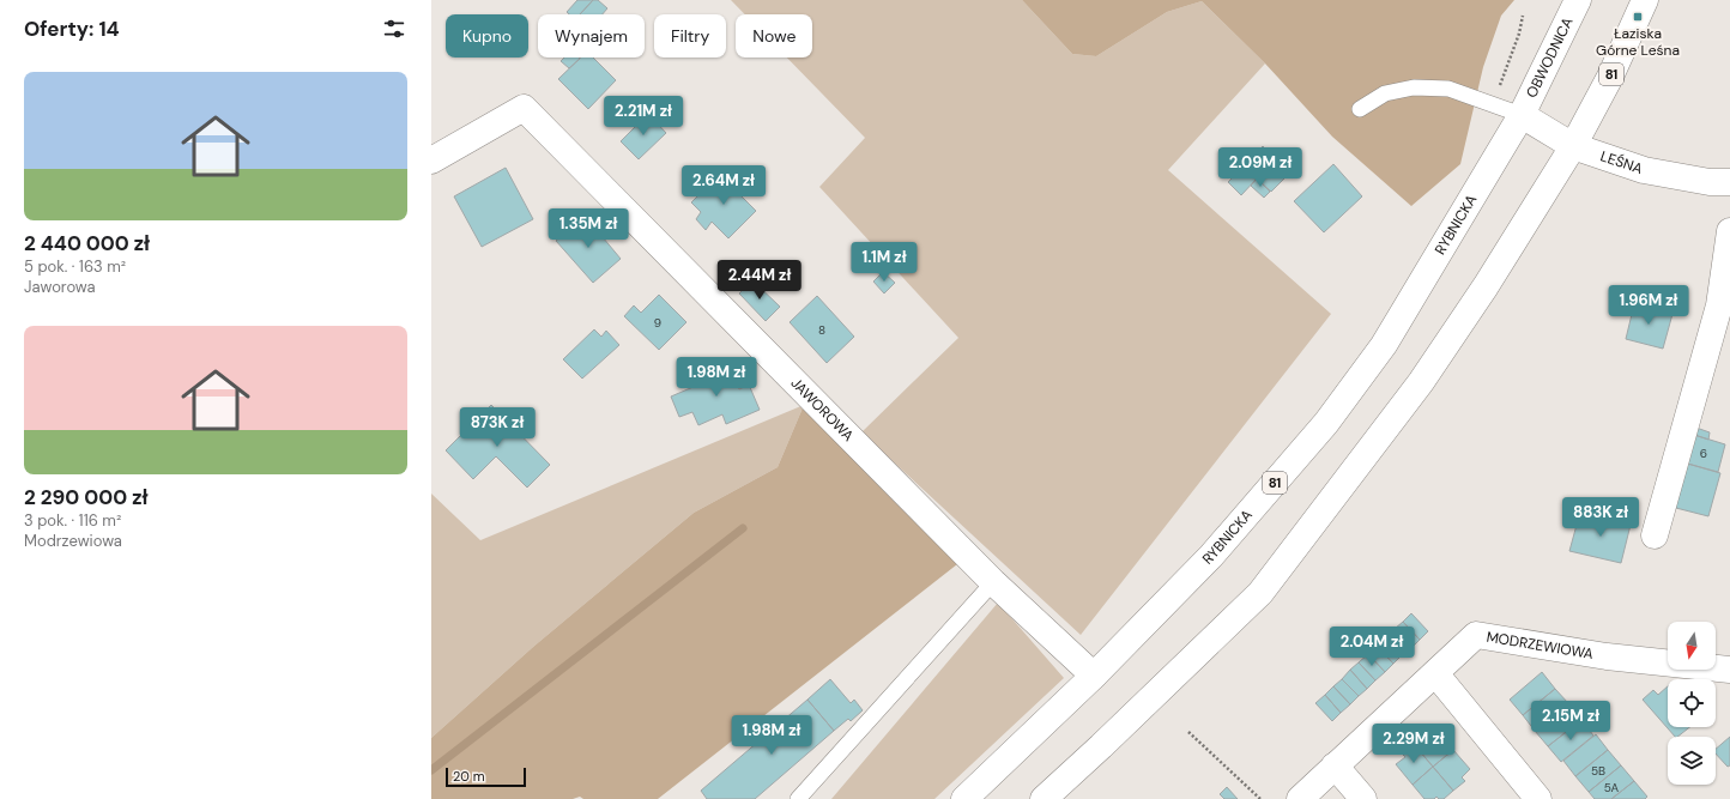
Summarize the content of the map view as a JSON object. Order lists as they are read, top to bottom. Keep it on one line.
{"streets":{"street":["OBWODNICA","81","LEŚNA","RYBNICKA","JAWOROWA","MODRZEWIOWA"]},"crossings":[["OBWODNICA","LEŚNA"],["OBWODNICA","RYBNICKA"],["81","LEŚNA"],["LEŚNA","RYBNICKA"]],"places":{"transit":["Łaziska Górne Leśna"]},"house_numbers":["9","8","6","5B","5A"],"scale_bar":"20 m","north":"bottom","page":{"heading":"Oferty: 14","chip":["Kupno","Wynajem","Filtry","Nowe"],"list":[{"name":"2 440 000 zł","note":"5 pok. · 163 m² · Jaworowa"},{"name":"2 290 000 zł","note":"3 pok. · 116 m² · Modrzewiowa"}],"price":["2.21M zł","2.09M zł","2.64M zł","1.35M zł","1.1M zł","2.44M zł","1.96M zł","1.98M zł","873K zł","883K zł","2.04M zł","2.15M zł","1.98M zł","2.29M zł"],"scale":"20 m"}}
